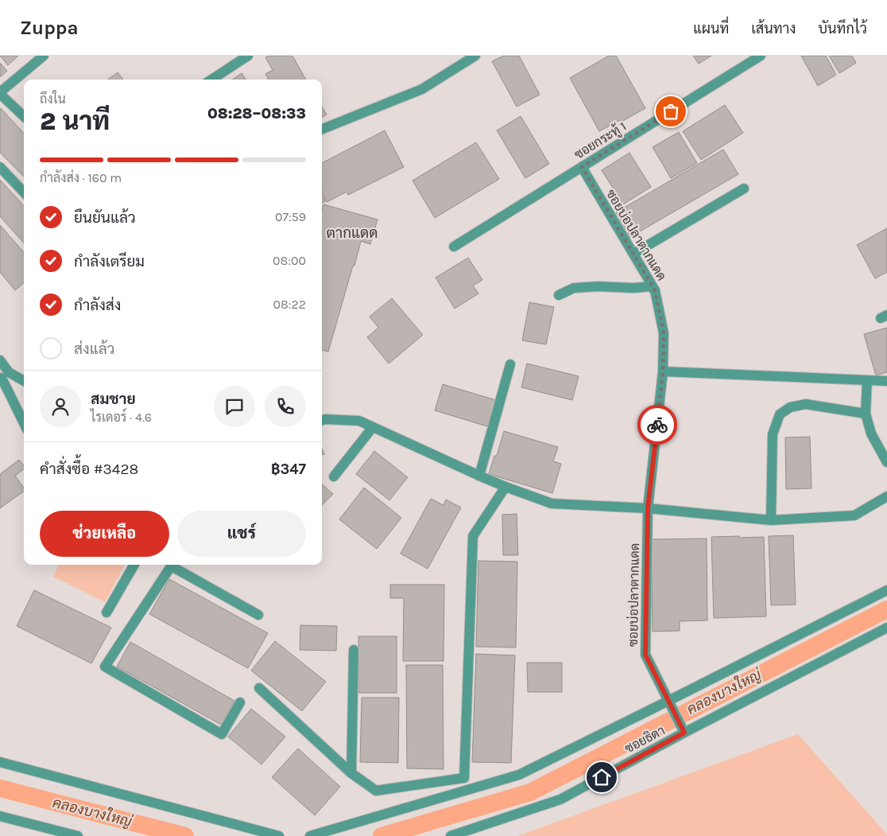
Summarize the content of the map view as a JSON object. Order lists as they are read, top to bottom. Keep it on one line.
{"streets":{"street":["ซอยกระทู้ 1","ซอยบ่อปลาตากแดด","ซอยธิดา"]},"crossings":[["ซอยกระทู้ 1","ซอยบ่อปลาตากแดด"],["ซอยบ่อปลาตากแดด","ซอยธิดา"]],"districts":["ตากแดด"],"water":["คลองบางใหญ่"],"page":{"header":"Zuppa","nav":["แผนที่","เส้นทาง","บันทึกไว้"],"heading":["2 นาที","ถึงใน","08:28–08:33"],"panel":["สมชาย","ไรเดอร์ · 4.6","คำสั่งซื้อ #3428","฿347"],"bar":"กำลังส่ง · 160 m","list":[["ยืนยันแล้ว","07:59"],["กำลังเตรียม","08:00"],["กำลังส่ง","08:22"],"ส่งแล้ว"],"buttons":["ช่วยเหลือ","แชร์"]}}
